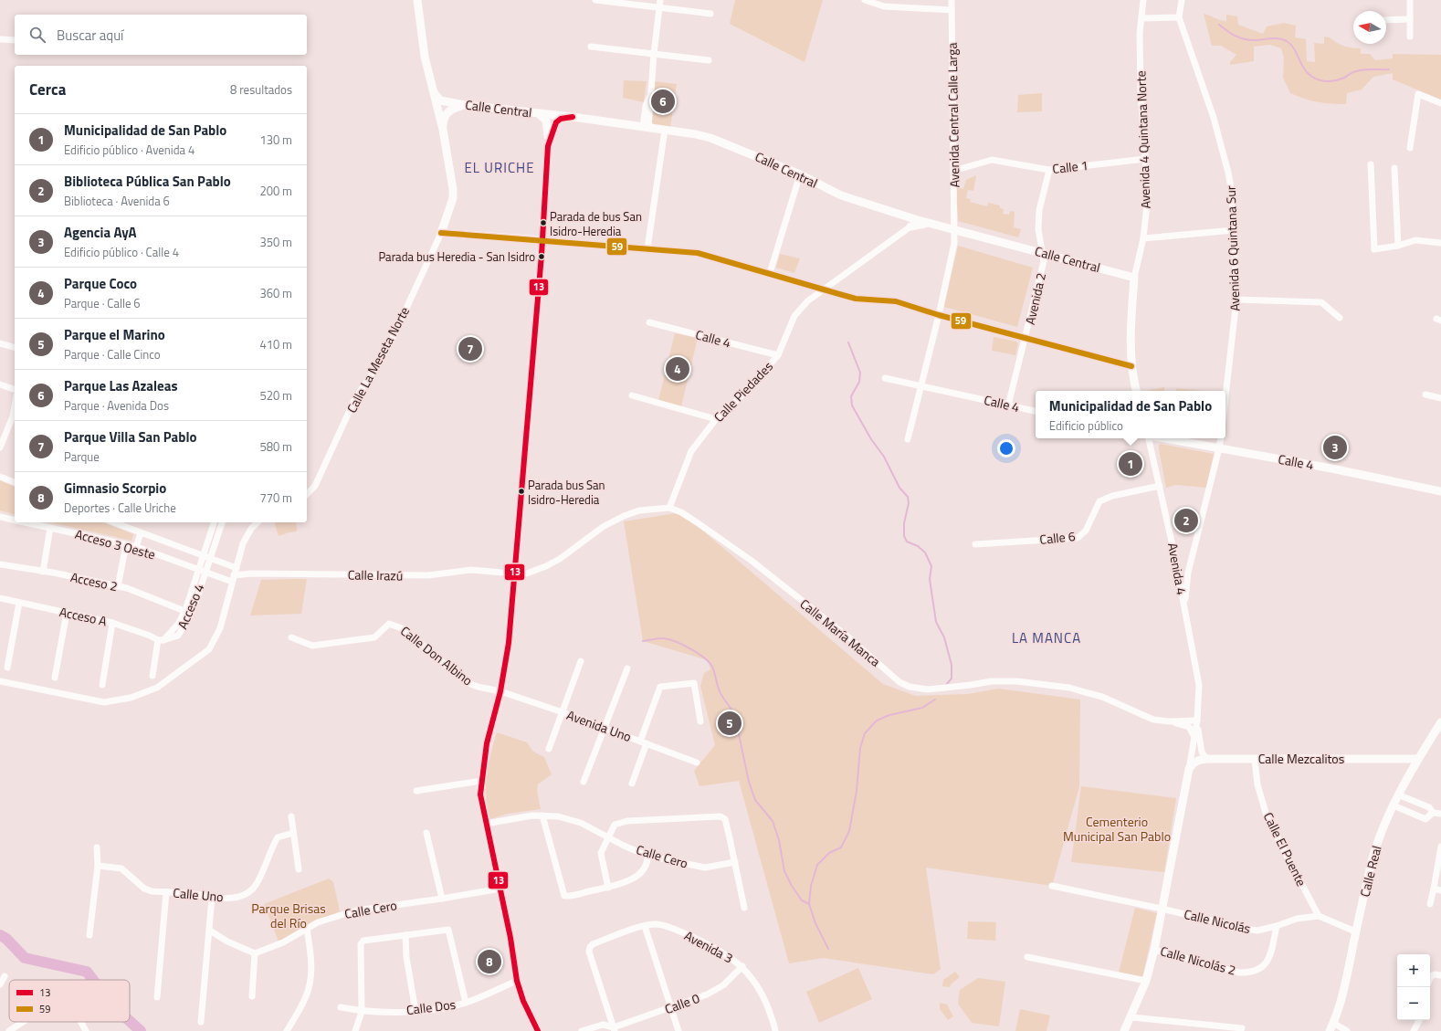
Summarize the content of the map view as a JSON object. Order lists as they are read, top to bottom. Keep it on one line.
{"streets":{"main road":["Calle Central","Calle 4","Calle La Meseta Norte","Calle Mezcalitos","Calle Real"],"street":["Avenida Central Calle Larga","Avenida 4 Quintana Norte","Calle 1","Avenida 6 Quintana Sur","Avenida 2","Calle Piedades","Calle 6","Acceso 3 Oeste","Avenida 4","Calle Irazú","Acceso 2","Acceso 4","Acceso A","Calle María Manca","Calle Don Albino","Avenida Uno","Calle El Puente","Calle Cero","Calle Uno","Calle Nicolás","Avenida 3","Calle Nicolás 2","Calle 0","Calle Dos"]},"crossings":[["Calle Central","Avenida Central Calle Larga"],["Calle Central","Avenida 4 Quintana Norte"],["Calle Central","Avenida 2"],["Calle Central","Calle La Meseta Norte"],["Calle Central","Calle Piedades"],["Avenida Central Calle Larga","Calle 1"],["Avenida Central Calle Larga","Calle 4"],["Avenida 4 Quintana Norte","Calle 1"],["Calle 1","Avenida 2"],["Avenida 2","Calle 4"],["Calle 4","Calle Piedades"],["Calle Piedades","Calle María Manca"],["Calle 6","Avenida 4"],["Acceso 3 Oeste","Calle Irazú"],["Acceso 3 Oeste","Acceso 4"],["Calle Irazú","Calle María Manca"],["Acceso 2","Acceso 4"],["Acceso 4","Acceso A"],["Calle Don Albino","Avenida Uno"],["Calle Mezcalitos","Calle El Puente"],["Calle Mezcalitos","Calle Real"],["Calle El Puente","Calle Nicolás"],["Calle Nicolás","Calle Nicolás 2"],["Avenida 3","Calle 0"]],"districts":["EL URICHE","LA MANCA"],"parks":["Cementerio Municipal San Pablo","Parque Brisas del Río"],"places":["Parada de bus San Isidro-Heredia","Parada bus Heredia - San Isidro","Parada bus San Isidro-Heredia"],"lines":["transit line 13","transit line 59"],"legend":["13","59"],"north":"left","page":{"search":"Buscar aquí","heading":["Cerca","8 resultados"],"pins":["6","7","4","3","1","2","5","8"],"list":[{"mark":"1","name":"Municipalidad de San Pablo","note":"Edificio público · Avenida 4","value":"130 m"},{"mark":"2","name":"Biblioteca Pública San Pablo","note":"Biblioteca · Avenida 6","value":"200 m"},{"mark":"3","name":"Agencia AyA","note":"Edificio público · Calle 4","value":"350 m"},{"mark":"4","name":"Parque Coco","note":"Parque · Calle 6","value":"360 m"},{"mark":"5","name":"Parque el Marino","note":"Parque · Calle Cinco","value":"410 m"},{"mark":"6","name":"Parque Las Azaleas","note":"Parque · Avenida Dos","value":"520 m"},{"mark":"7","name":"Parque Villa San Pablo","note":"Parque","value":"580 m"},{"mark":"8","name":"Gimnasio Scorpio","note":"Deportes · Calle Uriche","value":"770 m"}],"popup":["Municipalidad de San Pablo","Edificio público"],"map_buttons":["+","−"]}}
